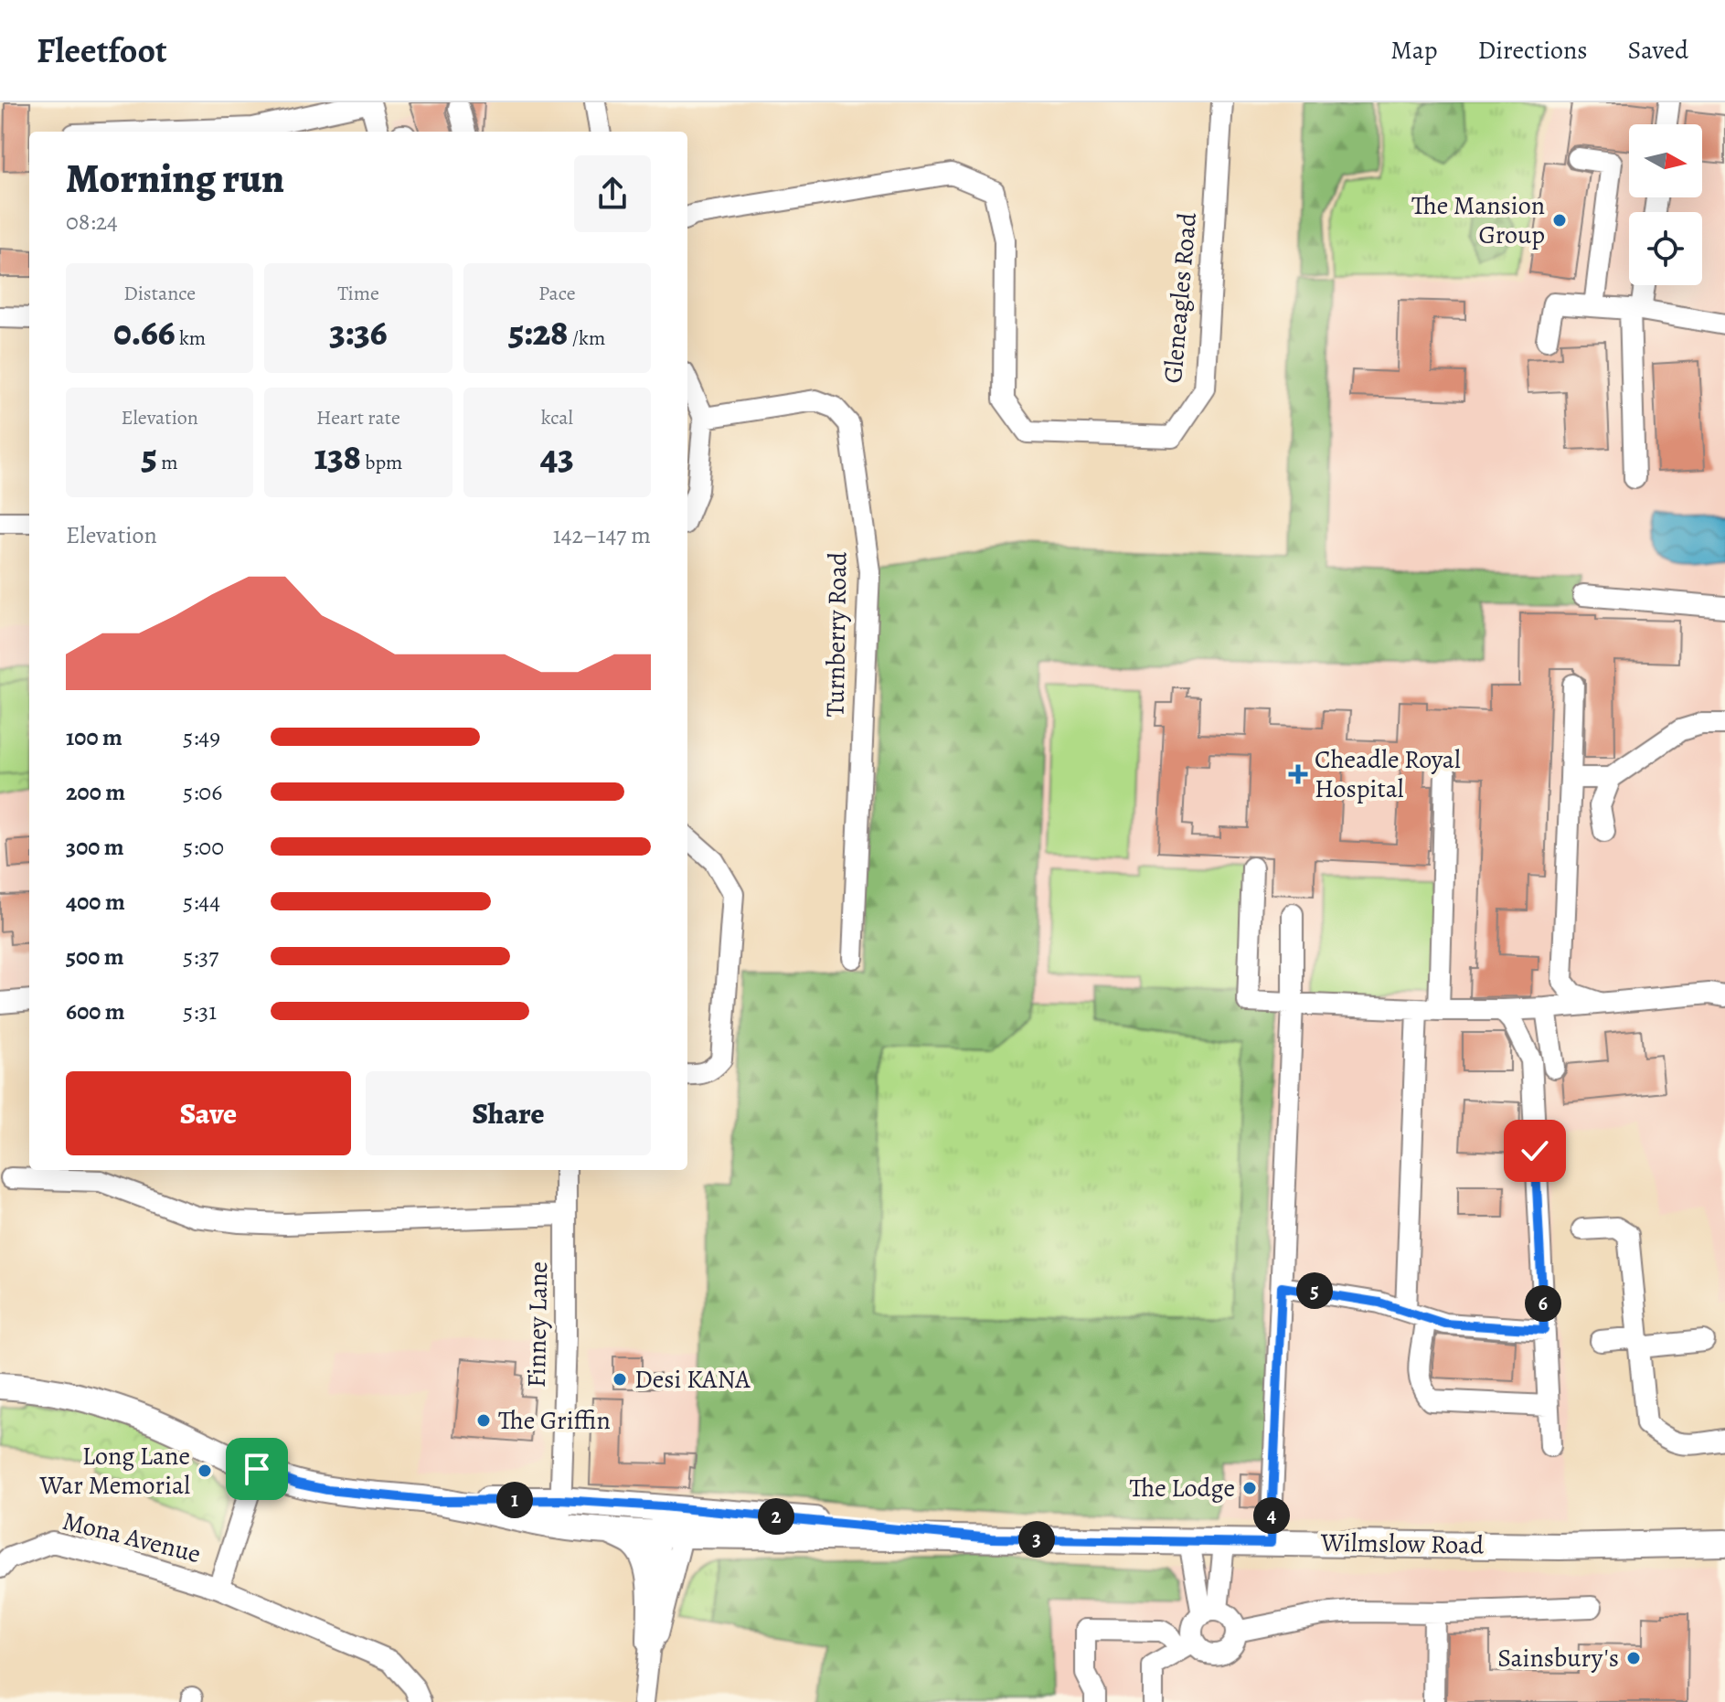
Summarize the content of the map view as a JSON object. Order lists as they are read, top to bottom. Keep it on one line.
{"streets":{"main road":["Wilmslow Road"],"street":["Gleneagles Road","Turnberry Road","Finney Lane","Mona Avenue"]},"crossings":[["Finney Lane","Wilmslow Road"],["Mona Avenue","Wilmslow Road"]],"places":{"other":["The Mansion Group","Desi KANA","The Griffin","Long Lane War Memorial","The Lodge","Sainsbury's"],"health":["Cheadle Royal Hospital"]},"north":"right","page":{"header":"Fleetfoot","nav":["Map","Directions","Saved"],"heading":["Morning run","08:24"],"stats":[["Distance","0.66 km"],["Time","3:36"],["Pace","5:28 /km"],["Elevation","5 m"],["Heart rate","138 bpm"],["kcal","43"]],"chart":["Elevation","142–147 m"],"list":[{"name":"100 m","note":"5:49"},{"name":"200 m","note":"5:06"},{"name":"300 m","note":"5:00"},{"name":"400 m","note":"5:44"},{"name":"500 m","note":"5:37"},{"name":"600 m","note":"5:31"}],"buttons":["Save","Share"],"pins":["5","6","1","4","2","3"]}}
